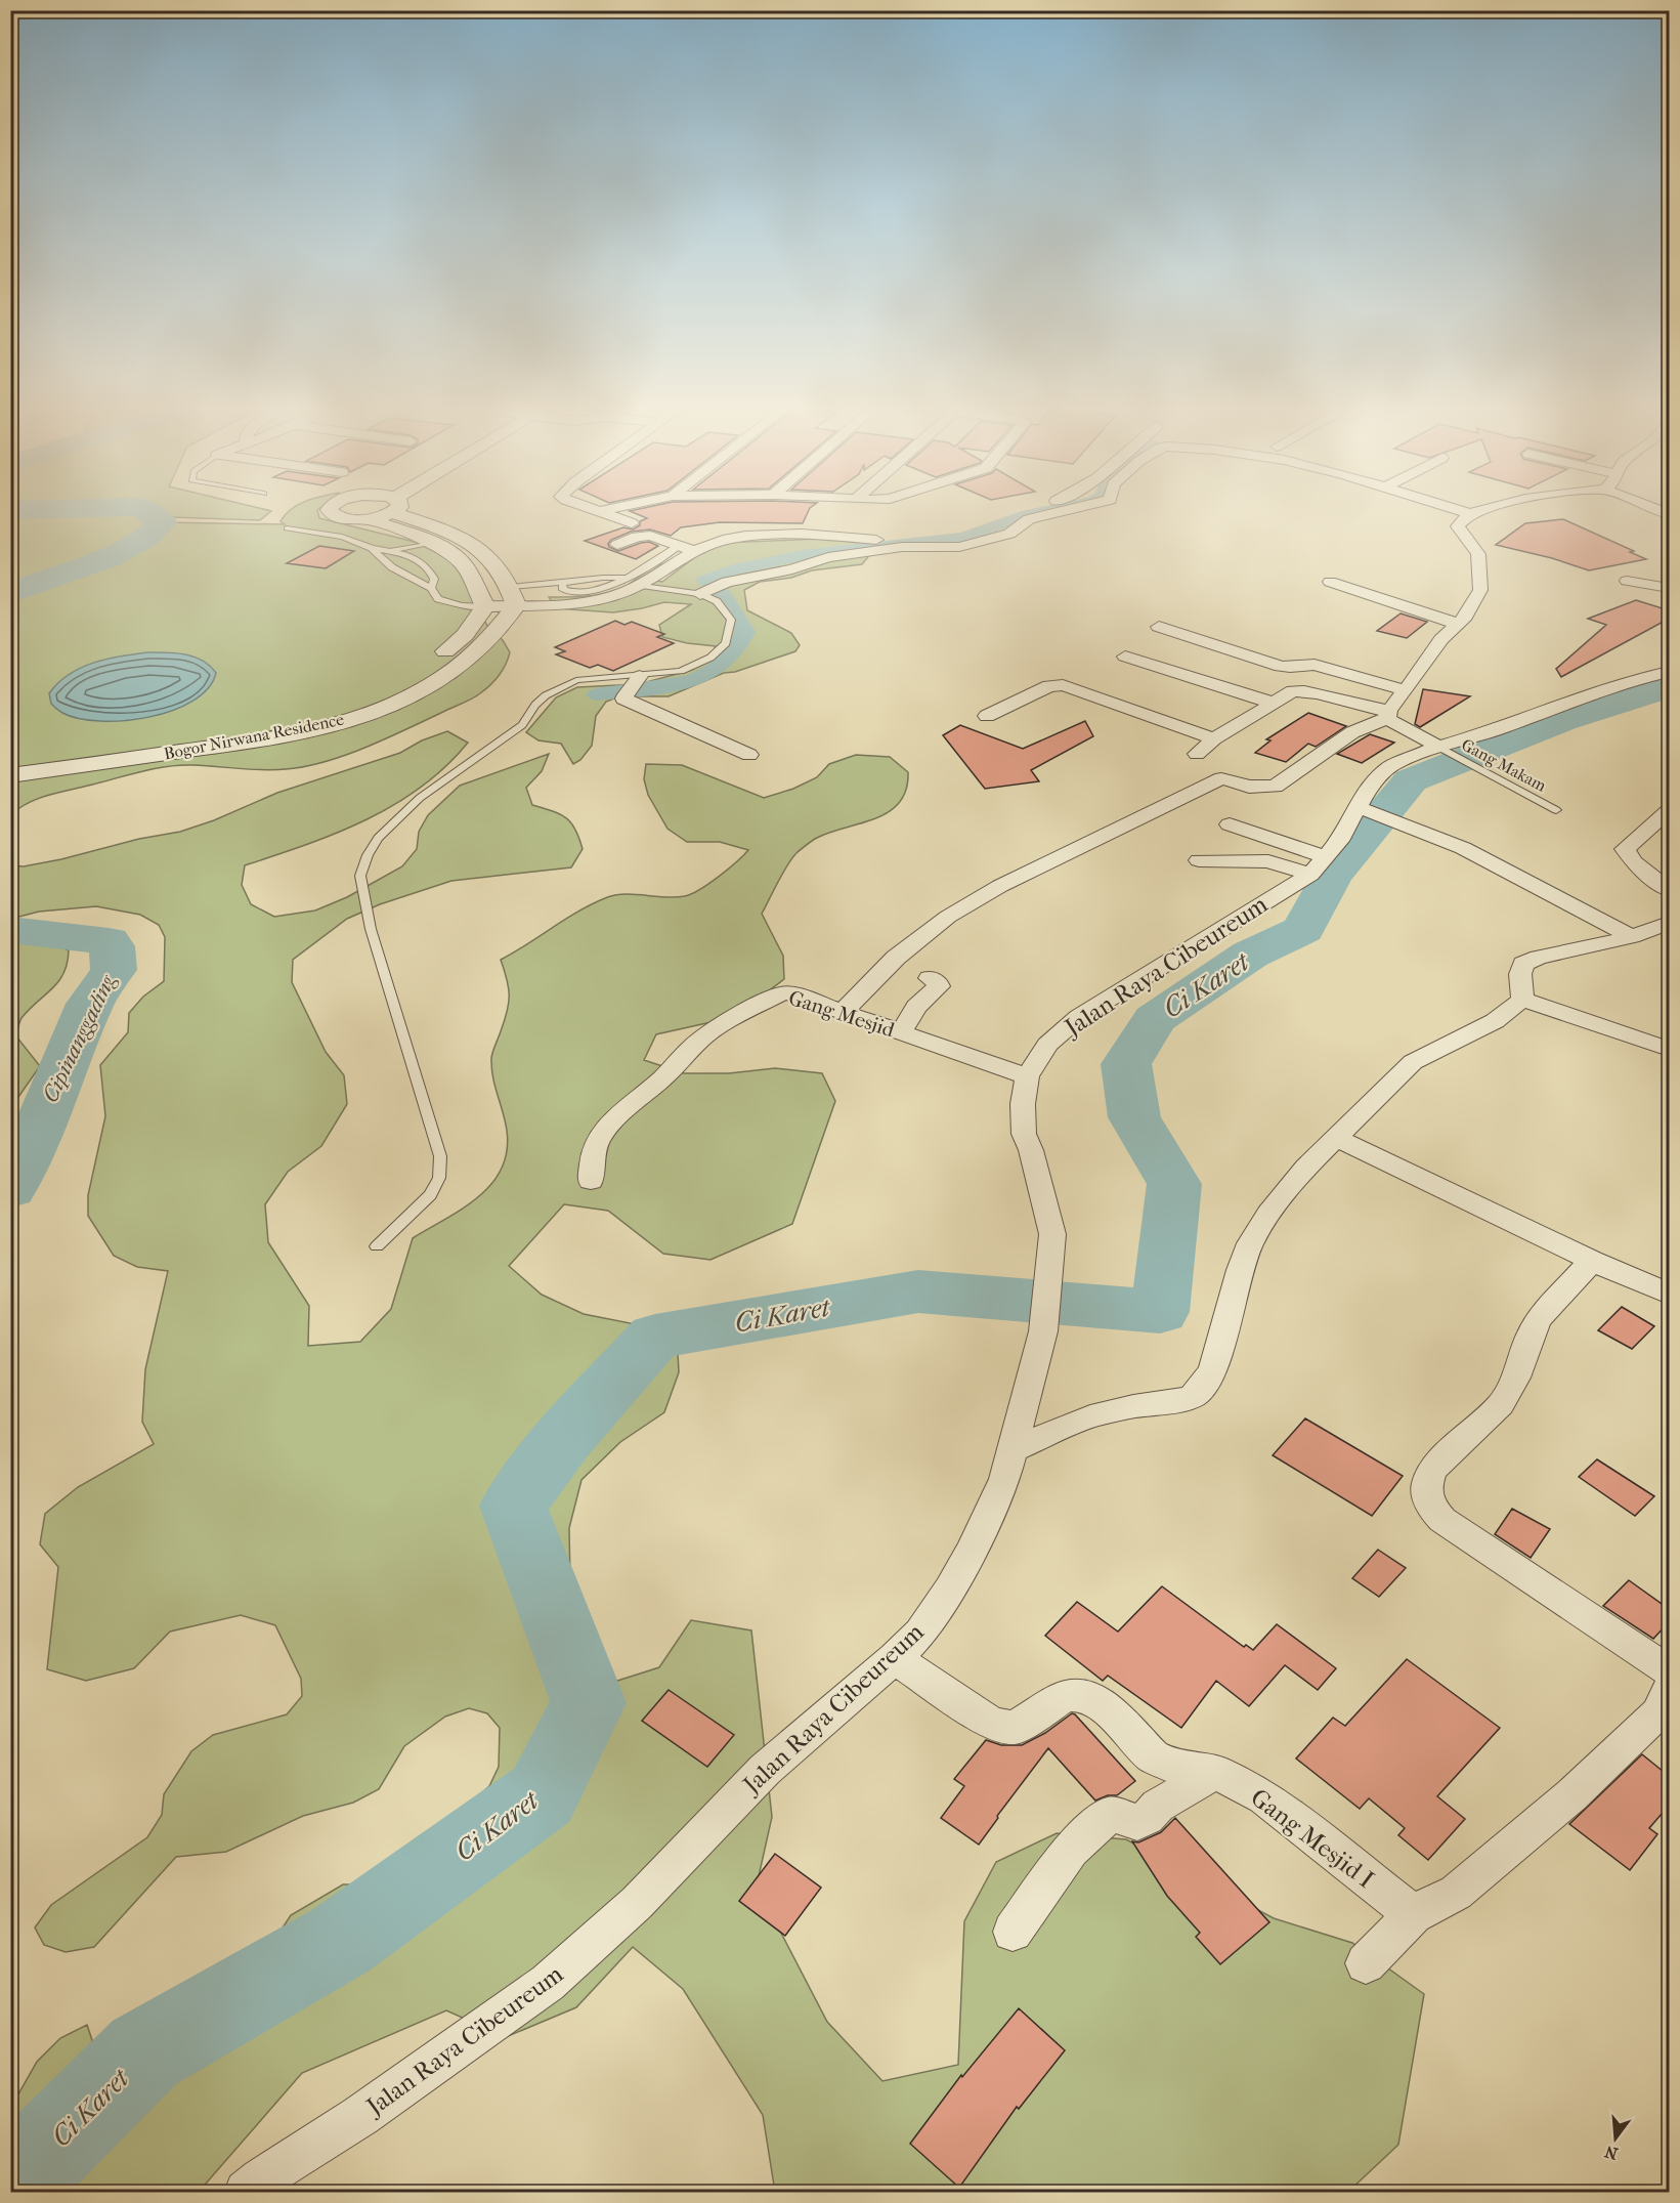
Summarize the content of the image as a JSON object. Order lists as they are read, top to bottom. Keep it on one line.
{"streets":{"street":["Bogor Nirwana Residence","Jalan Raya Cibeureum","Gang Mesjid","Gang Mesjid I"],"lane":["Gang Makam"]},"crossings":[["Gang Makam","Jalan Raya Cibeureum"],["Jalan Raya Cibeureum","Gang Mesjid"],["Jalan Raya Cibeureum","Gang Mesjid I"]],"water":["Ci Karet","Cipinanggading"],"north":"bottom"}
